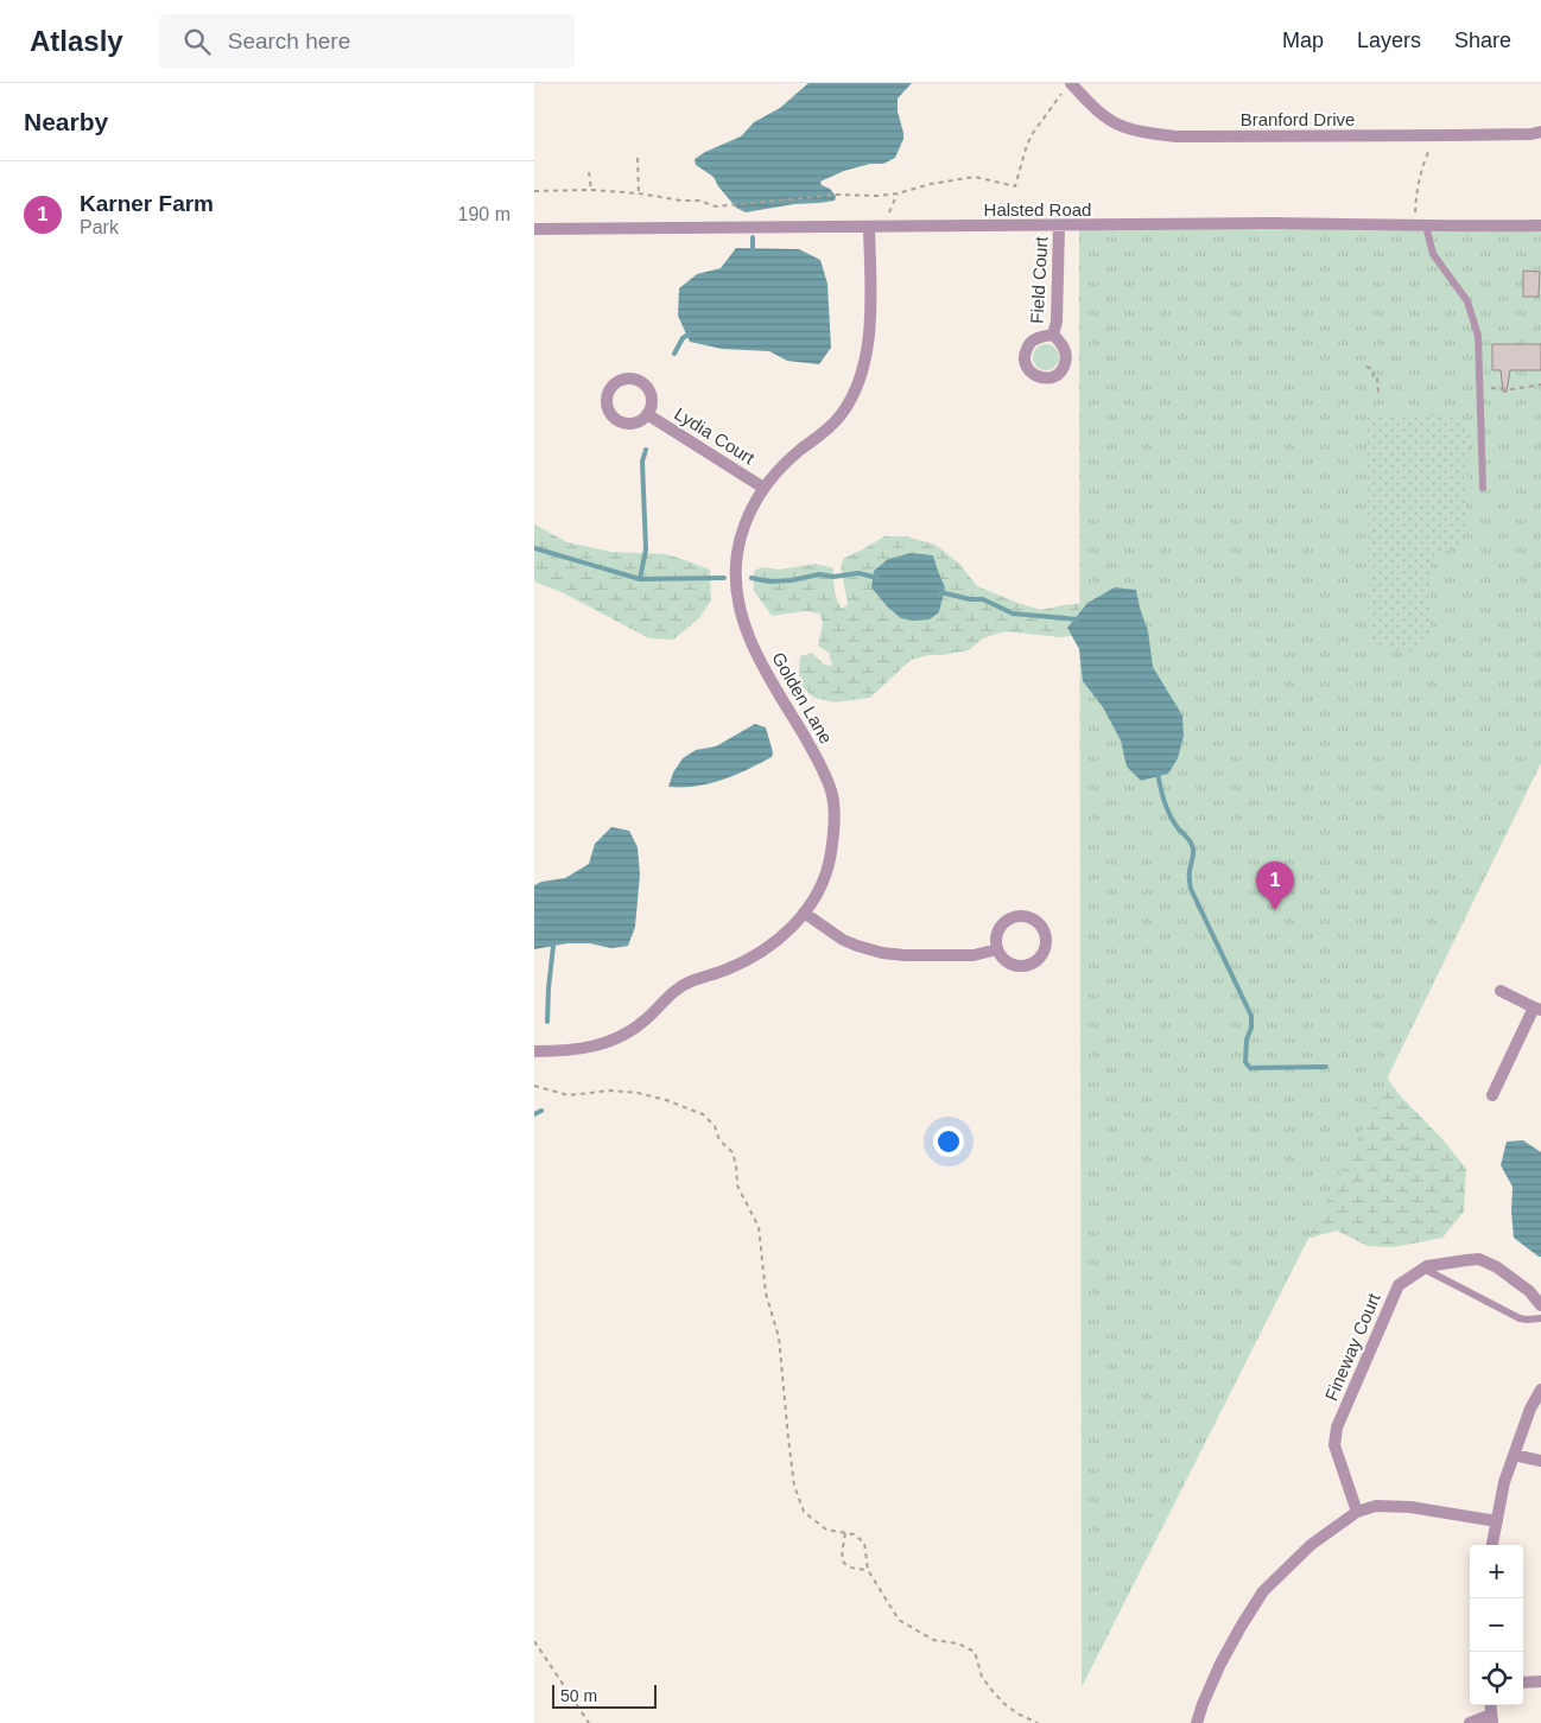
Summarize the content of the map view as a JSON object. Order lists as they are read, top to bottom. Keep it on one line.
{"streets":{"street":["Branford Drive","Halsted Road","Field Court","Lydia Court","Golden Lane","Fineway Court"]},"crossings":[["Halsted Road","Field Court"],["Halsted Road","Golden Lane"],["Lydia Court","Golden Lane"]],"scale_bar":"50 m","page":{"header":"Atlasly","search":"Search here","nav":["Map","Layers","Share"],"heading":"Nearby","list":[{"mark":"1","name":"Karner Farm","note":"Park","value":"190 m"}],"pins":"1","map_buttons":["+","−"],"scale":"50 m"}}
